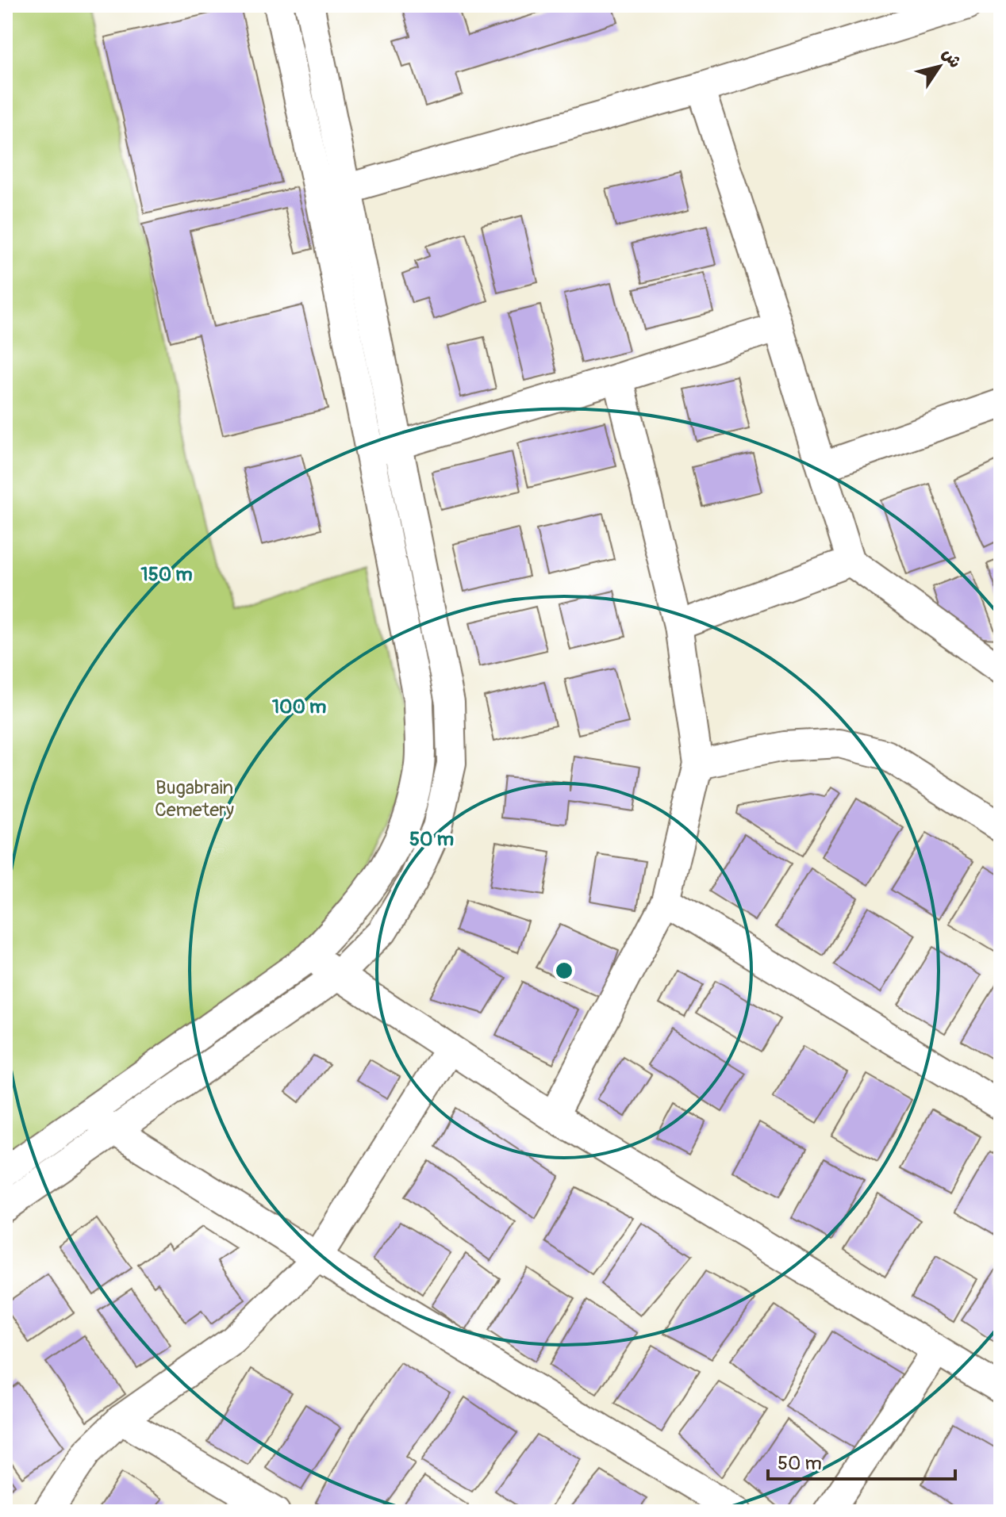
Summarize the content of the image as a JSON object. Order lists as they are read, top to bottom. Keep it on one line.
{"parks":["Bugabrain Cemetery"],"scale_bar":"50 m","north":"top right","rings":["150 m","100 m","50 m"]}
